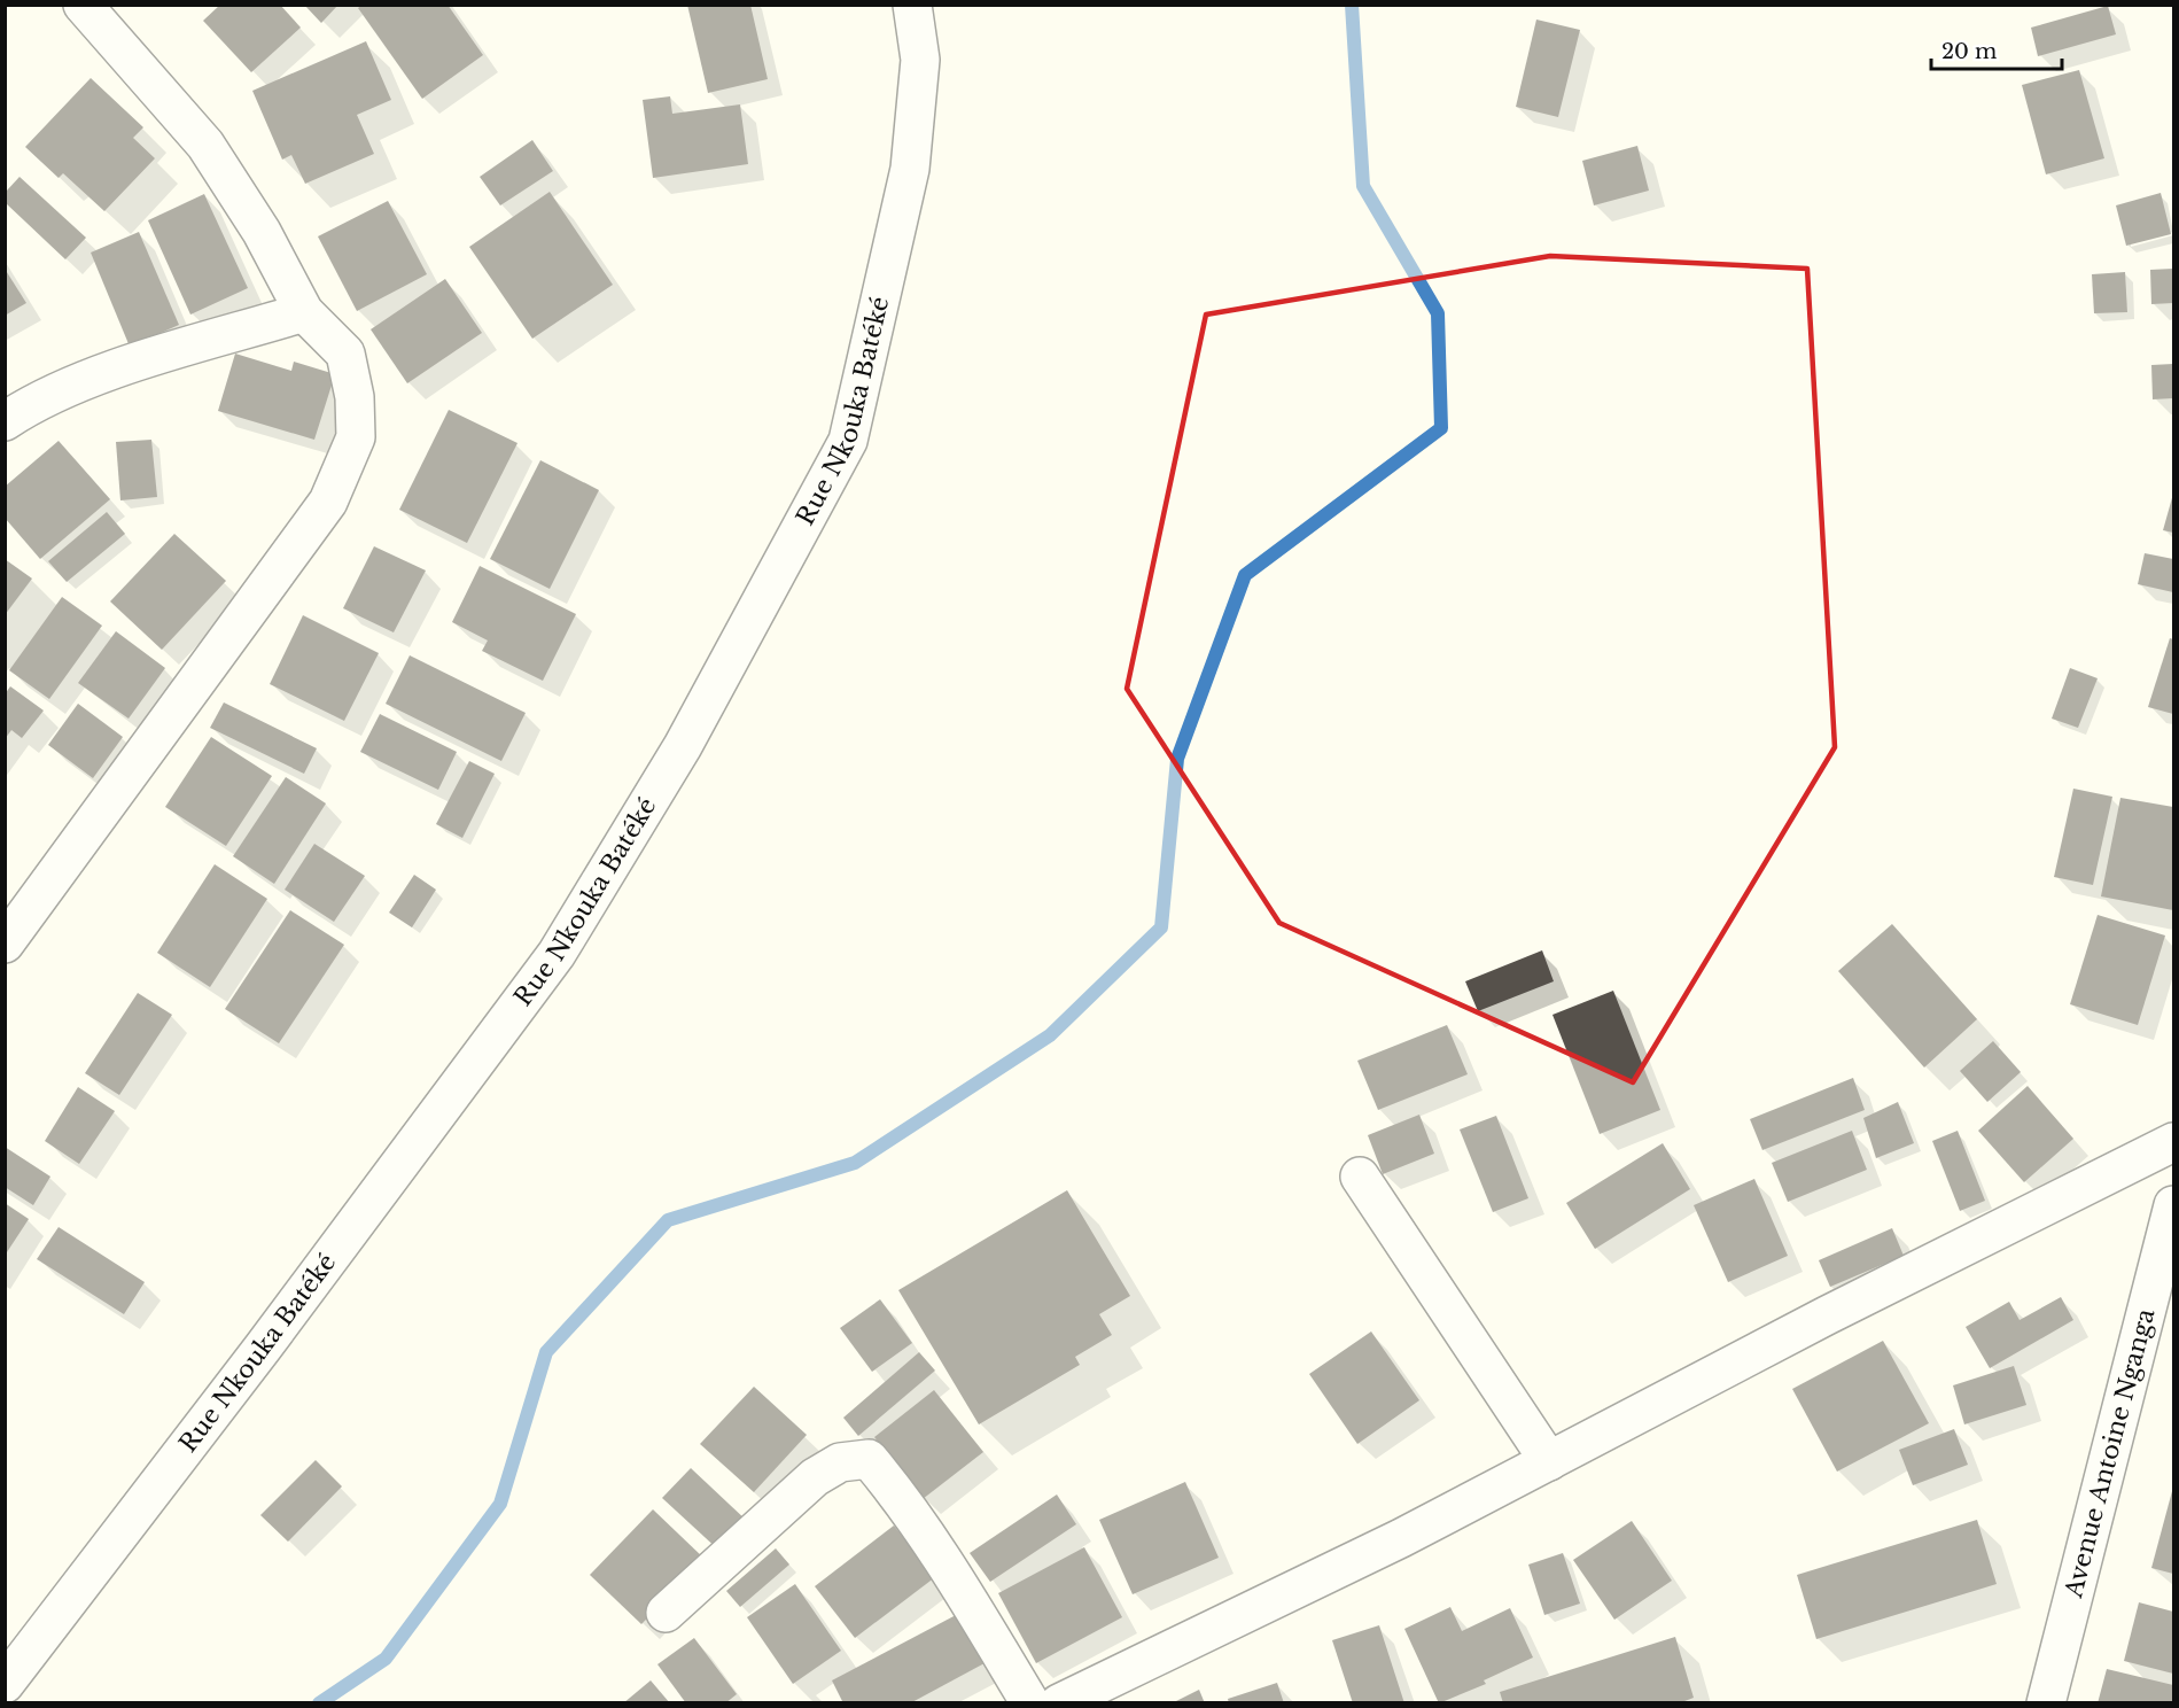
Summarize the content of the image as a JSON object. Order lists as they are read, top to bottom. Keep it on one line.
{"streets":{"street":["Rue Nkouka Batéké","Avenue Antoine Nganga"]},"scale_bar":"20 m"}
